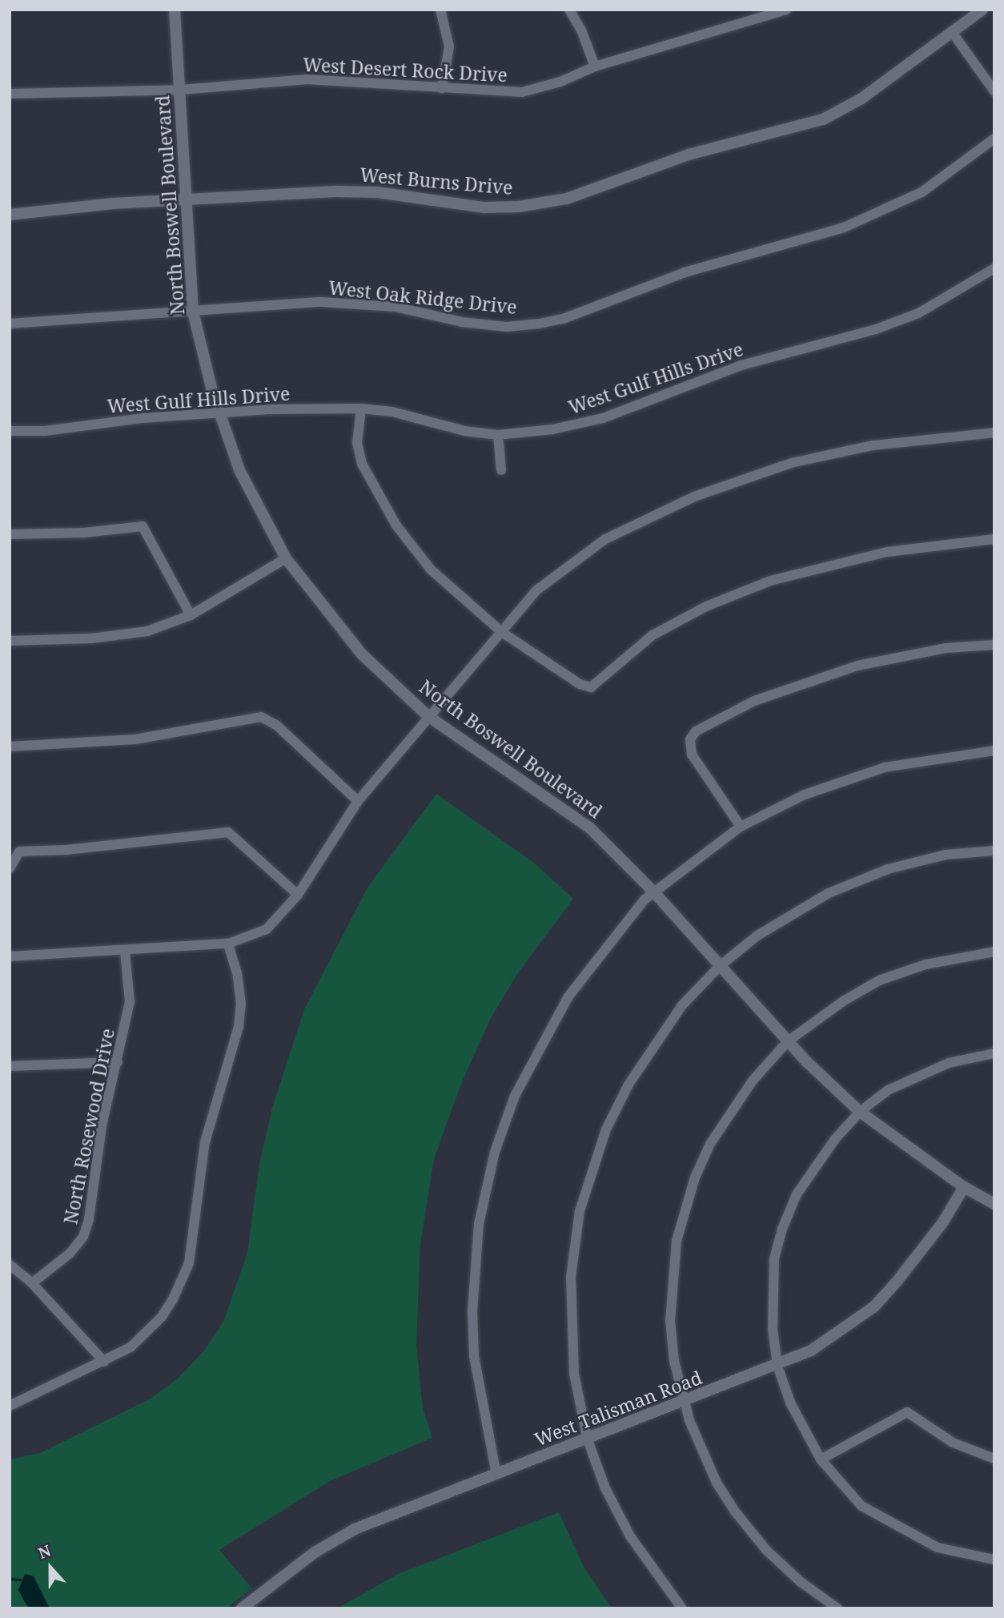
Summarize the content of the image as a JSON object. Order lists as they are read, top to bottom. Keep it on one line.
{"streets":{"street":["West Desert Rock Drive","West Burns Drive","North Boswell Boulevard","West Oak Ridge Drive","West Gulf Hills Drive","North Rosewood Drive","West Talisman Road"]},"crossings":[["West Desert Rock Drive","North Boswell Boulevard"],["West Burns Drive","North Boswell Boulevard"],["North Boswell Boulevard","West Oak Ridge Drive"],["North Boswell Boulevard","West Gulf Hills Drive"],["North Boswell Boulevard","West Talisman Road"]],"north":"top"}
